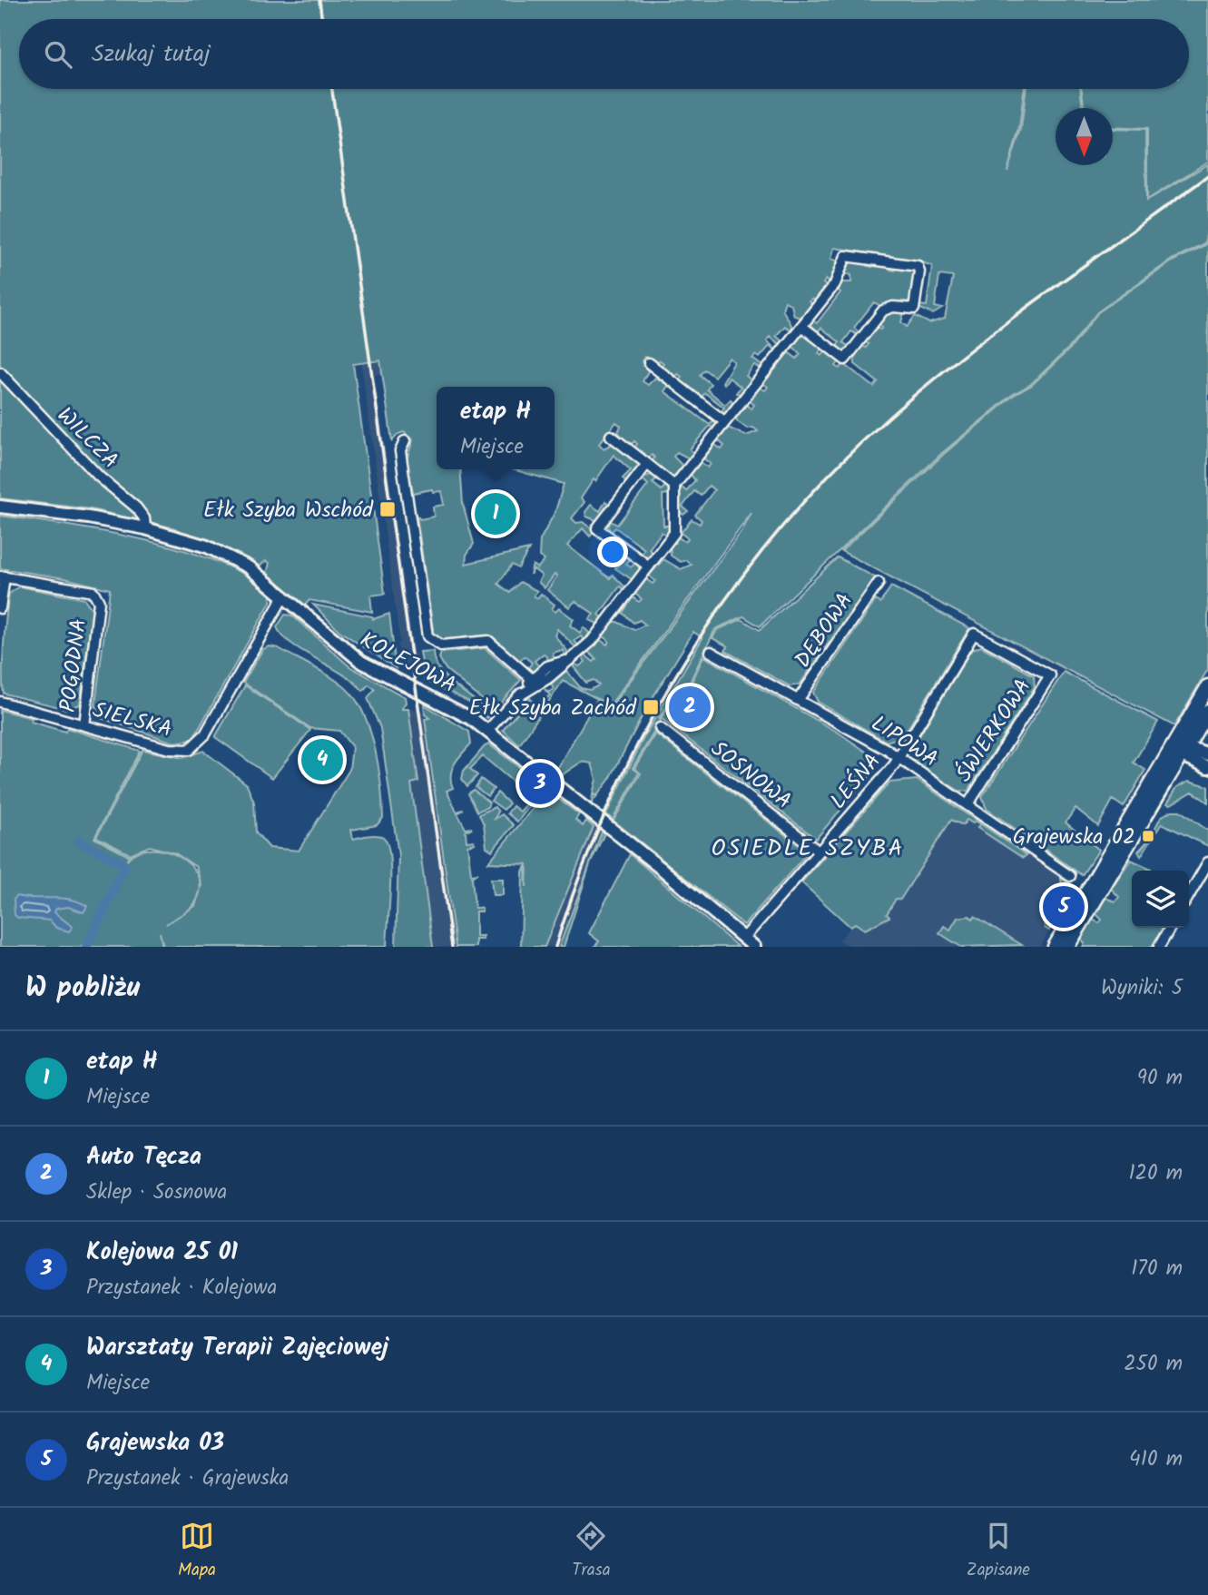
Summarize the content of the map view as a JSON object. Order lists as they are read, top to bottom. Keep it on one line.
{"streets":{"street":["WILCZA","DĘBOWA","KOLEJOWA","POGODNA","SIELSKA","ŚWIERKOWA","LIPOWA","SOSNOWA","LEŚNA"]},"crossings":[["WILCZA","KOLEJOWA"],["DĘBOWA","LIPOWA"],["KOLEJOWA","SIELSKA"],["KOLEJOWA","LEŚNA"],["POGODNA","SIELSKA"],["ŚWIERKOWA","LIPOWA"],["ŚWIERKOWA","LEŚNA"],["LIPOWA","LEŚNA"],["SOSNOWA","LEŚNA"]],"districts":["OSIEDLE SZYBA"],"places":{"transit":["Ełk Szyba Wschód","Ełk Szyba Zachód","Grajewska 02"]},"north":"bottom","page":{"search":"Szukaj tutaj","popup":["etap H","Miejsce"],"pins":["1","2","4","3","5"],"heading":["W pobliżu","Wyniki: 5"],"list":[{"mark":"1","name":"etap H","note":"Miejsce","value":"90 m"},{"mark":"2","name":"Auto Tęcza","note":"Sklep · Sosnowa","value":"120 m"},{"mark":"3","name":"Kolejowa 25 01","note":"Przystanek · Kolejowa","value":"170 m"},{"mark":"4","name":"Warsztaty Terapii Zajęciowej","note":"Miejsce","value":"250 m"},{"mark":"5","name":"Grajewska 03","note":"Przystanek · Grajewska","value":"410 m"}],"nav":["Mapa","Trasa","Zapisane"]}}
